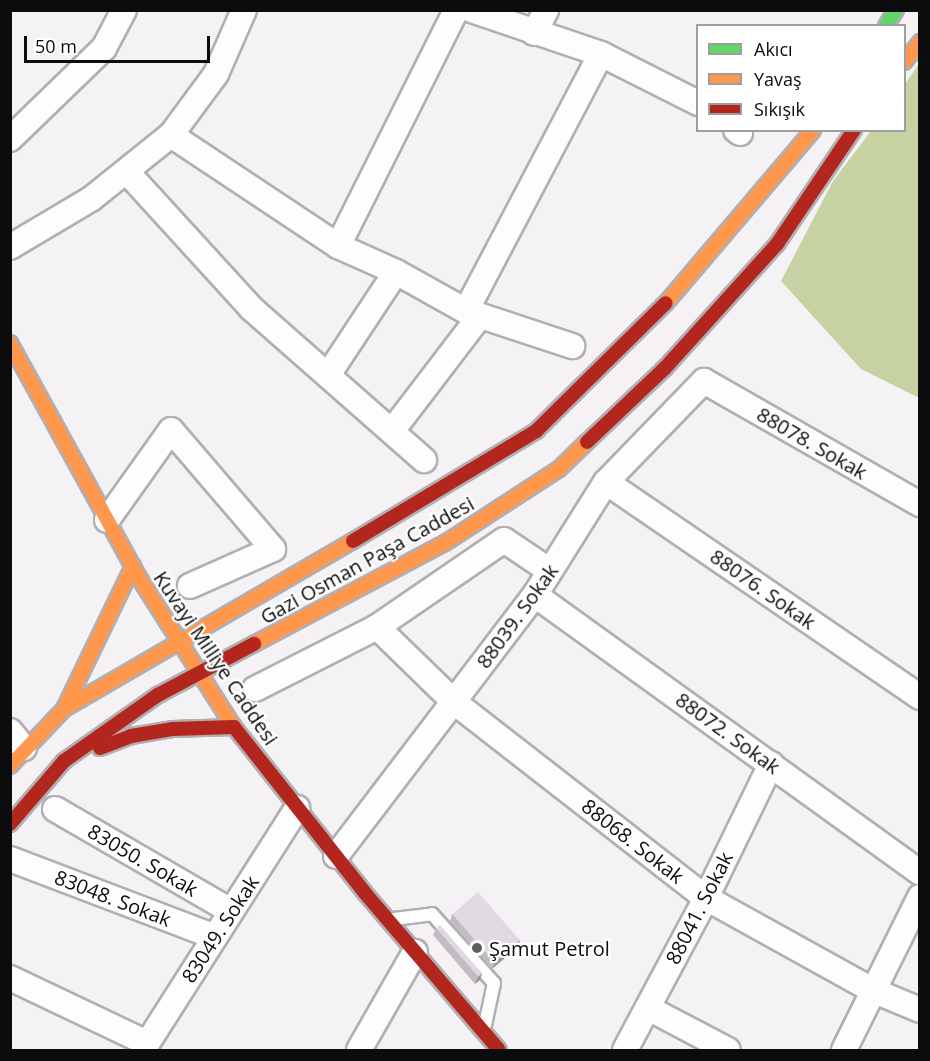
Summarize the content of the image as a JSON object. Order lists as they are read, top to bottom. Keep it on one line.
{"streets":{"main road":["Gazi Osman Paşa Caddesi","Kuvayi Milliye Caddesi"],"street":["88078. Sokak","88076. Sokak","88039. Sokak","88072. Sokak","88068. Sokak","83050. Sokak","83048. Sokak","88041. Sokak","83049. Sokak"]},"crossings":[["88078. Sokak","88039. Sokak"],["Gazi Osman Paşa Caddesi","Kuvayi Milliye Caddesi"],["88076. Sokak","88039. Sokak"],["88039. Sokak","Kuvayi Milliye Caddesi"],["88039. Sokak","88072. Sokak"],["88039. Sokak","88068. Sokak"],["Kuvayi Milliye Caddesi","83049. Sokak"],["88072. Sokak","88041. Sokak"],["88068. Sokak","88041. Sokak"],["83050. Sokak","83049. Sokak"],["83048. Sokak","83049. Sokak"]],"places":["Şamut Petrol"],"legend":["Akıcı","Yavaş","Sıkışık"],"scale_bar":"50 m"}
